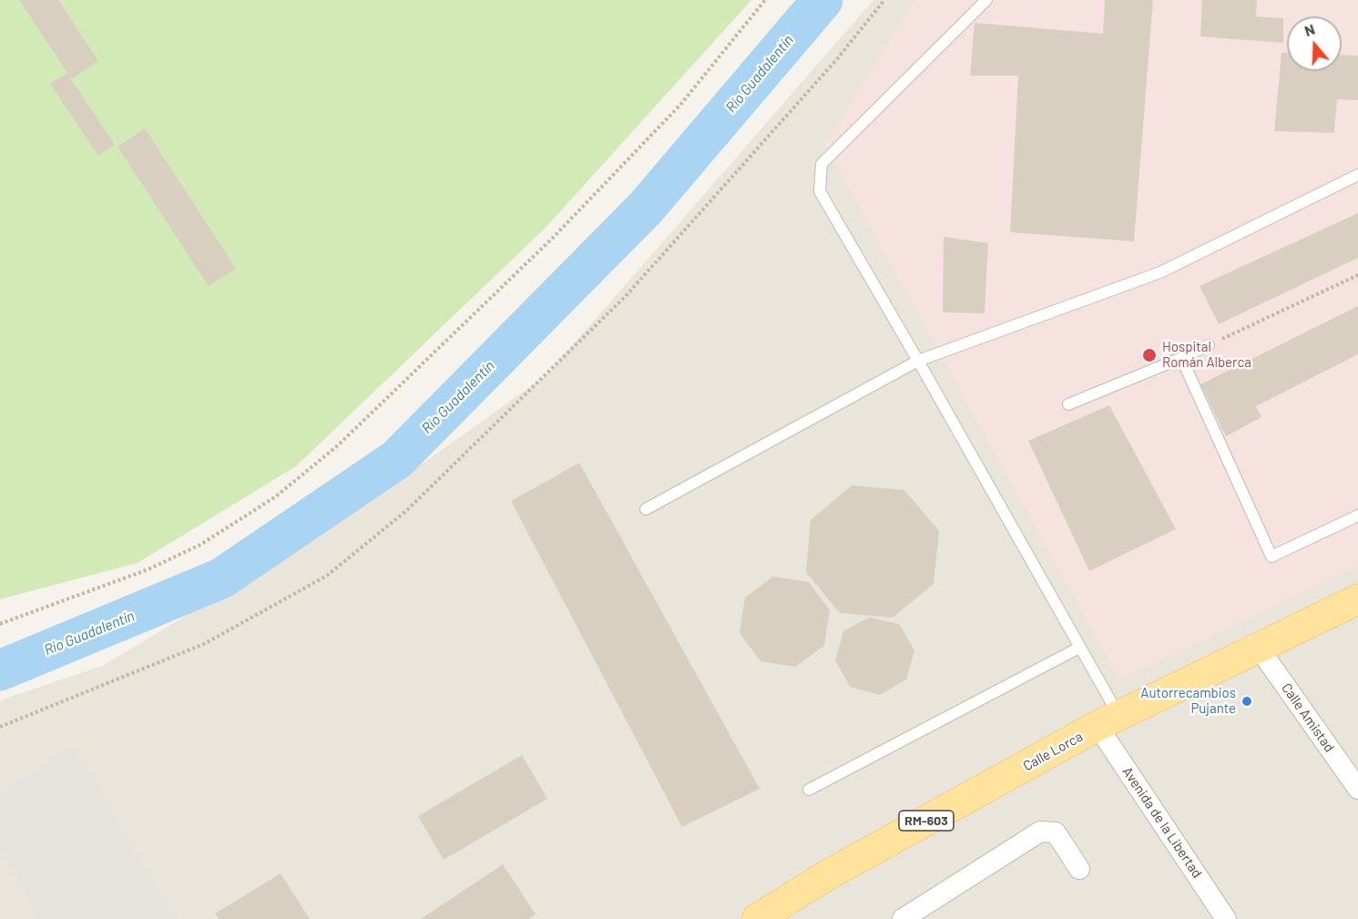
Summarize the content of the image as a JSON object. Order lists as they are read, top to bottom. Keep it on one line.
{"streets":{"main road":["Calle Lorca","RM-603"],"street":["Calle Amistad","Avenida de la Libertad"]},"crossings":[["Calle Amistad","Calle Lorca"],["Calle Lorca","Avenida de la Libertad"]],"water":["Río Guadalentín"],"places":["Hospital Román Alberca","Autorrecambios Pujante"],"north":"top"}
